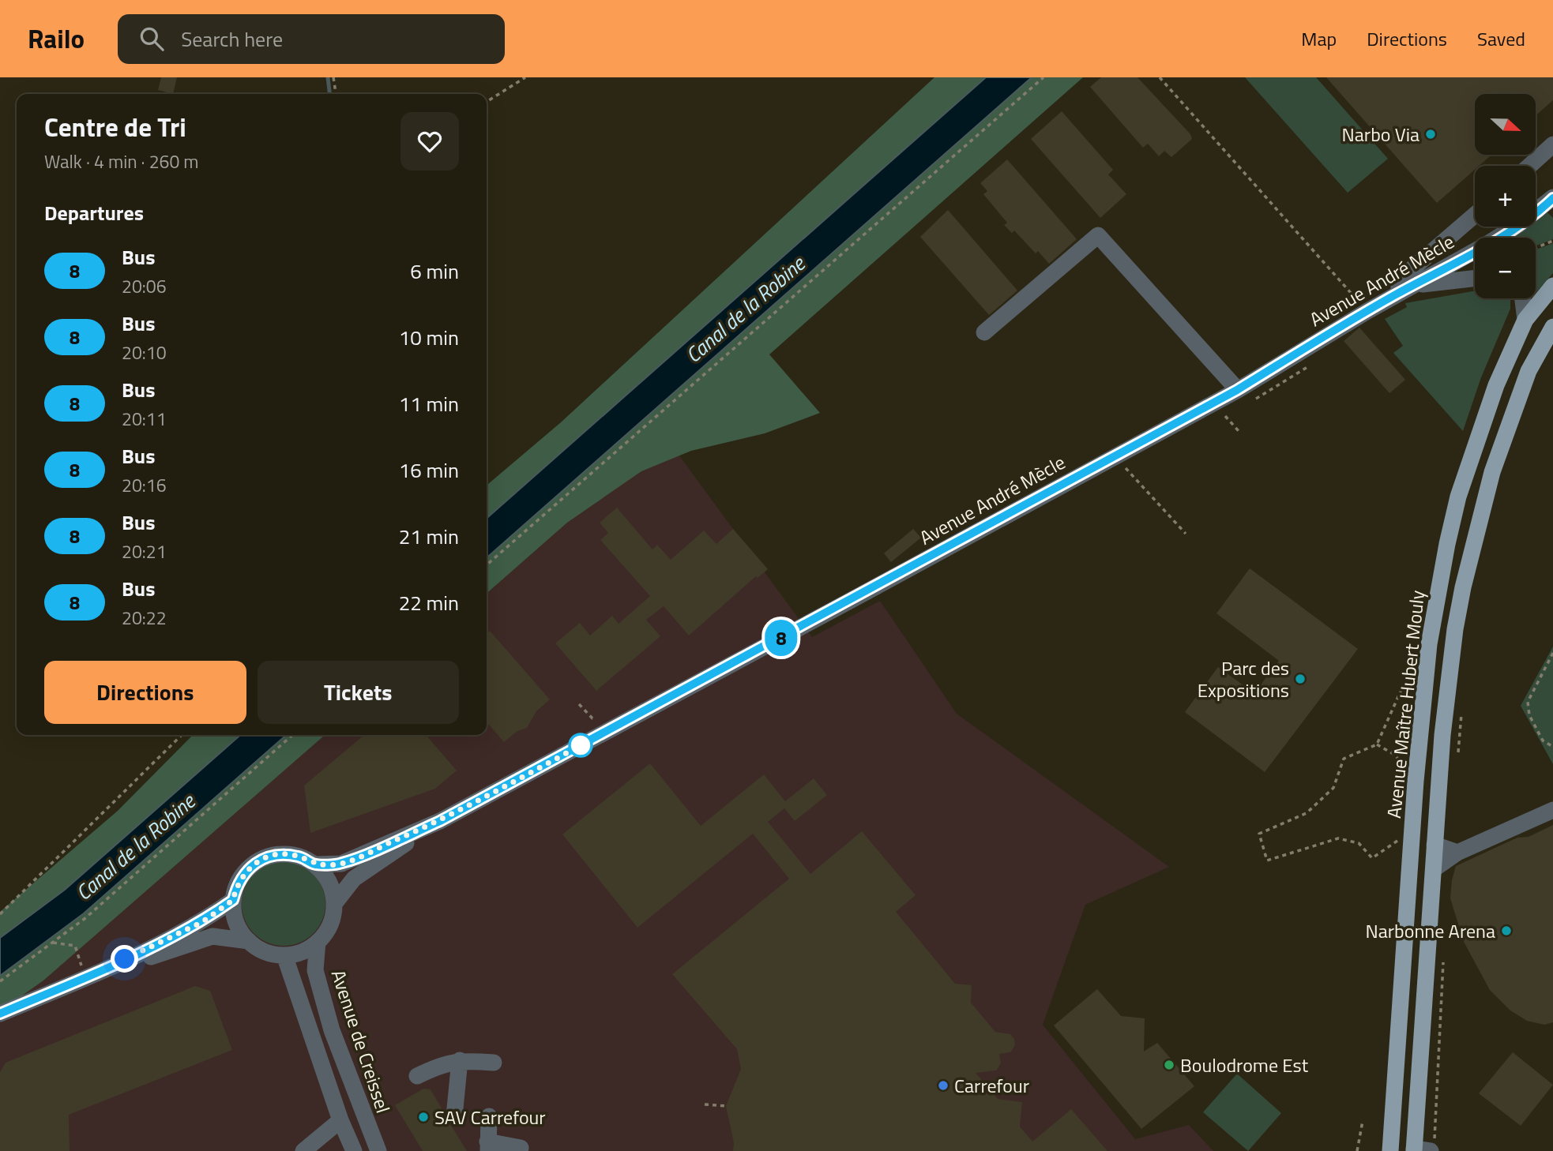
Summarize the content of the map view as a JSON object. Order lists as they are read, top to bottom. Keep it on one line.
{"streets":{"main road":["Avenue Maître Hubert Mouly"],"street":["Avenue André Mècle","Avenue de Creissel"]},"crossings":[["Avenue André Mècle","Avenue de Creissel"]],"water":["Canal de la Robine"],"places":["Narbo Via","Parc des Expositions","Narbonne Arena","Boulodrome Est","Carrefour","SAV Carrefour"],"lines":["bus line 8"],"north":"right","page":{"header":"Railo","search":"Search here","nav":["Map","Directions","Saved"],"on_map":"8","map_buttons":["+","−"],"heading":[["Centre de Tri","Walk · 4 min · 260 m"],"Departures"],"list":[{"mark":"8","name":"Bus","note":"20:06","value":"6 min"},{"mark":"8","name":"Bus","note":"20:10","value":"10 min"},{"mark":"8","name":"Bus","note":"20:11","value":"11 min"},{"mark":"8","name":"Bus","note":"20:16","value":"16 min"},{"mark":"8","name":"Bus","note":"20:21","value":"21 min"},{"mark":"8","name":"Bus","note":"20:22","value":"22 min"}],"buttons":["Directions","Tickets"]}}
